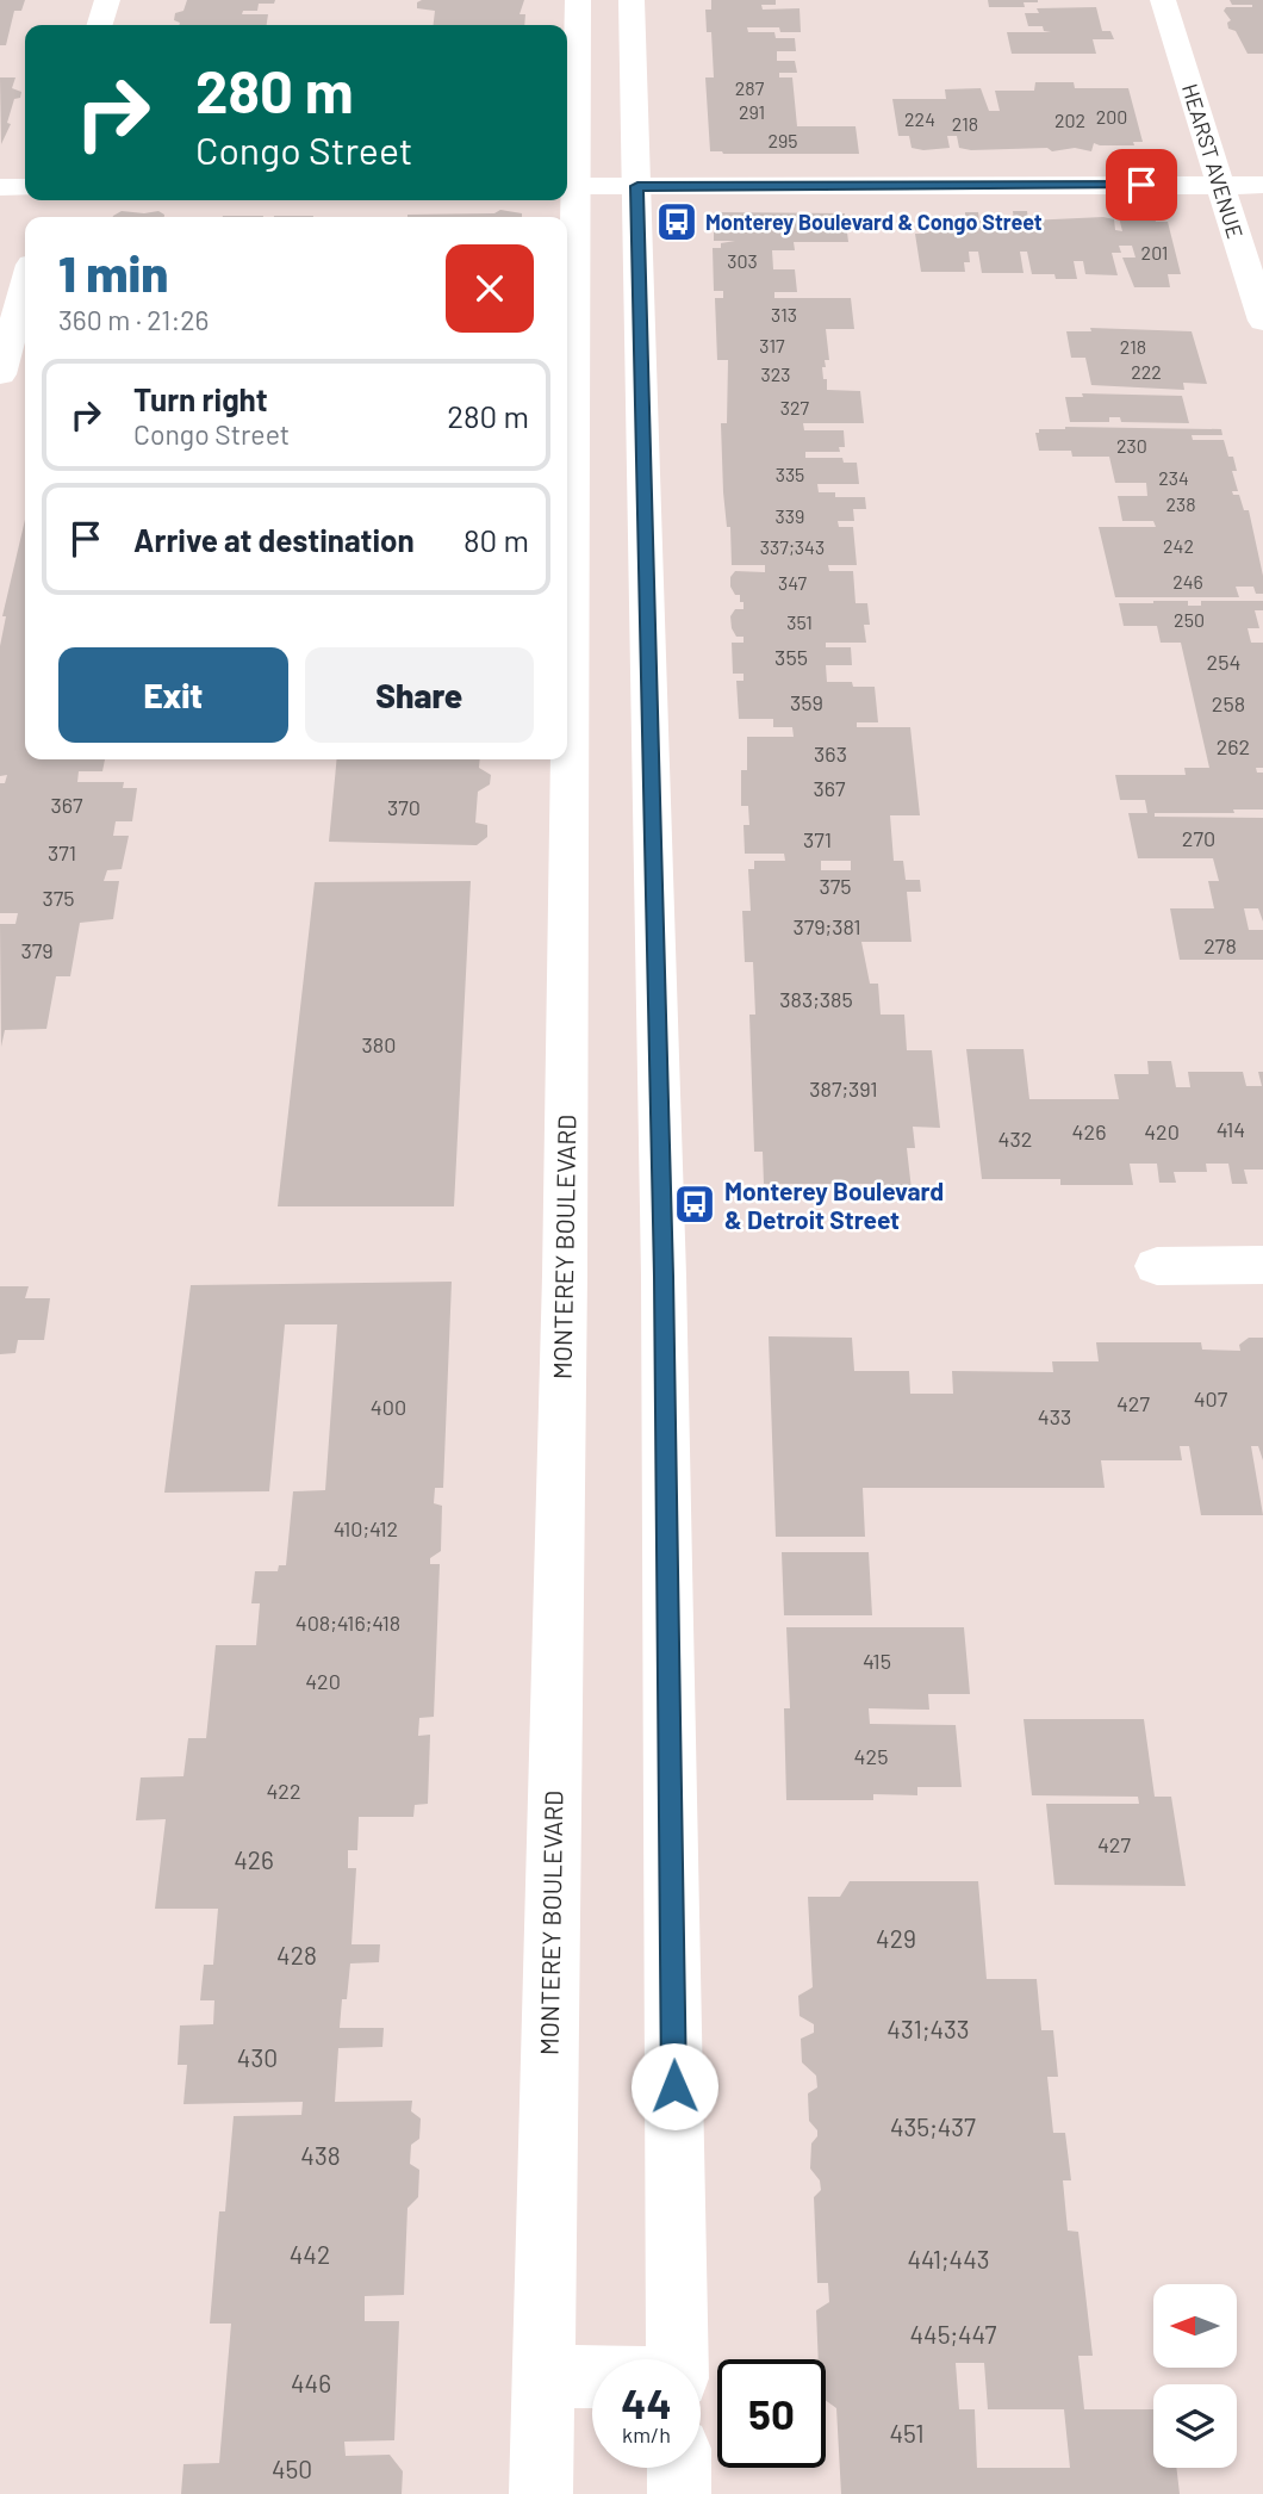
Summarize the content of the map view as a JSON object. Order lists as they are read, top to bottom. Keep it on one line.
{"streets":{"main road":["HEARST AVENUE","MONTEREY BOULEVARD"]},"places":{"bus stop":["Monterey Boulevard & Congo Street","Monterey Boulevard & Detroit Street"]},"house_numbers":["287","291","200","224","202","218","295","201","303","313","317","218","222","323","327","230","335","234","238","339","242","337;343","246","347","250","351","355","254","359","258","262","363","367","367","370","270","371","371","375","375","379;381","278","379","383;385","380","387;391","414","426","420","432","407","427","400","433","410;412","408;416;418","415","420","425","422","427","426","429","428","431;433","430","435;437","438","442","441;443","445;447","446","451","450"],"north":"left","page":{"turn":["280 m","Congo Street"],"heading":["1 min","360 m · 21:26"],"list":[{"name":"Turn right","note":"Congo Street","value":"280 m"},{"name":"Arrive at destination","value":"80 m"}],"buttons":["Exit","Share"],"speed":"44 km/h","limit":"50"}}
